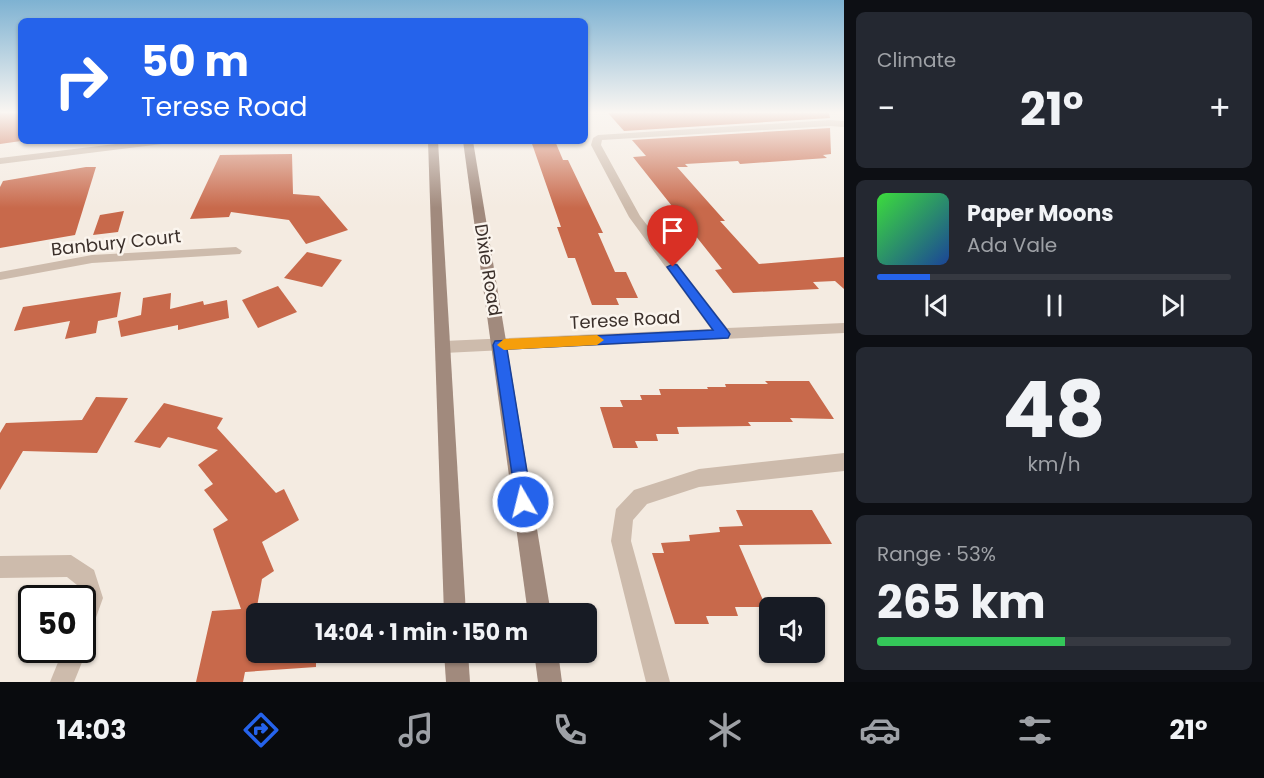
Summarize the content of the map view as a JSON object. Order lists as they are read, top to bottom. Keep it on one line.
{"streets":{"main road":["Dixie Road"],"street":["Banbury Court","Terese Road"]},"crossings":[["Dixie Road","Terese Road"]],"page":{"tile":["Climate",["48","km/h"],["Range · 53%","265 km"]],"turn":["50 m","Terese Road"],"heat":["−","21°","+"],"song":["Paper Moons","Ada Vale"],"limit":"50","trip":"14:04 · 1 min · 150 m","tabs":["14:03","21°"]}}
